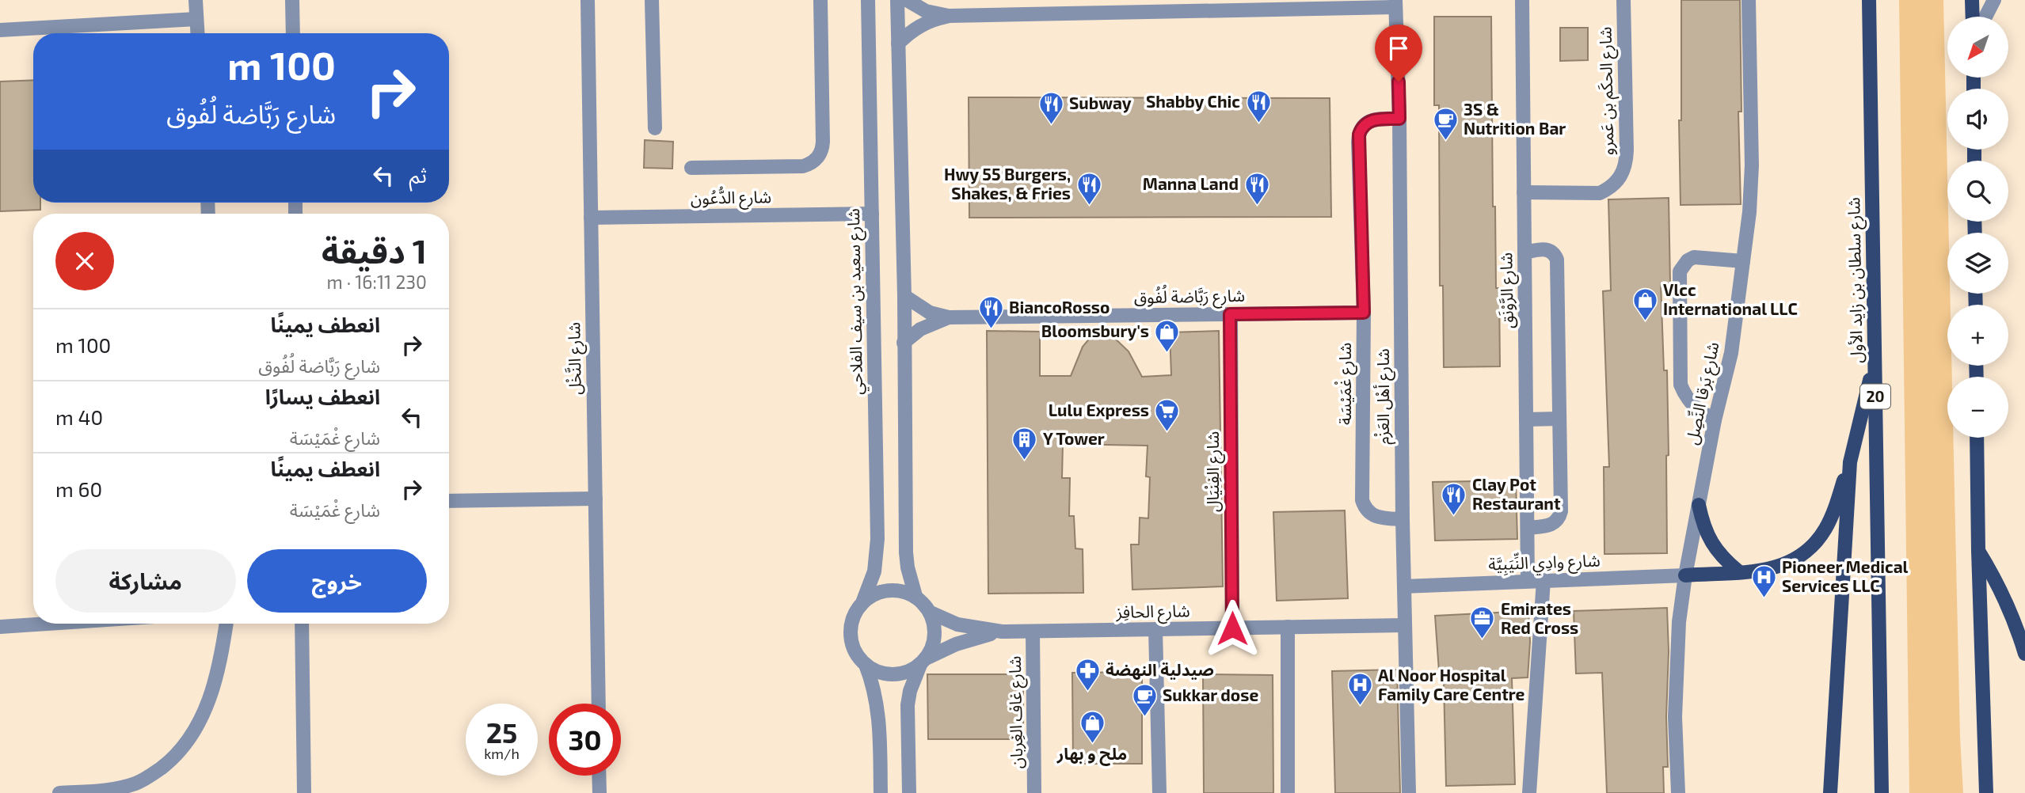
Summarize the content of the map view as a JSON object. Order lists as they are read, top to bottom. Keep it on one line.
{"streets":{"main road":["شارع سلطان بن زايد الأول","20"],"street":["شارع الحكَم بن عَمرو","شارع الدُّعُون","شارع الرَّوْنَق","شارع رَبَّاضة لُفُوق","شارع سعيد بن سيف الفلاحي","شارع النَّخْل","شارع غْمَيْسَة","شارع بَرقا النِّصِل","شارع أهْل العَزْم","شارع الفِنْيَال","شارع وادِي النِّيَبِيَّة","شارع الحافِز","شارع غاف الغِربان"]},"crossings":[["شارع الحكَم بن عَمرو","شارع الرَّوْنَق"],["شارع الدُّعُون","شارع سعيد بن سيف الفلاحي"],["شارع الدُّعُون","شارع النَّخْل"],["شارع الرَّوْنَق","شارع وادِي النِّيَبِيَّة"],["شارع رَبَّاضة لُفُوق","شارع غْمَيْسَة"],["شارع رَبَّاضة لُفُوق","شارع الفِنْيَال"],["شارع سعيد بن سيف الفلاحي","شارع الحافِز"],["شارع غْمَيْسَة","شارع أهْل العَزْم"],["شارع بَرقا النِّصِل","شارع وادِي النِّيَبِيَّة"],["شارع أهْل العَزْم","شارع وادِي النِّيَبِيَّة"],["شارع أهْل العَزْم","شارع الحافِز"],["شارع الفِنْيَال","شارع الحافِز"],["شارع الحافِز","شارع غاف الغِربان"]],"places":{"restaurant":["Shabby Chic","Subway","Hwy 55 Burgers, Shakes, & Fries","Manna Land","BiancoRosso","Clay Pot Restaurant"],"cafe":["3S & Nutrition Bar","Sukkar dose"],"shop":["Vlcc International LLC","Bloomsbury's","ملح و بهار"],"supermarket":["Lulu Express"],"building":["Y Tower"],"hospital":["Pioneer Medical Services LLC","Al Noor Hospital Family Care Centre"],"office":["Emirates Red Cross"],"pharmacy":["صيدلية النهضة"]},"north":"bottom left","page":{"map_buttons":["+","−"],"turn":["100 m","شارع رَبَّاضة لُفُوق"],"then":"ثم","heading":["1 دقيقة","230 m · 16:11"],"list":[{"name":"انعطف يمينًا","note":"شارع رَبَّاضة لُفُوق","value":"100 m"},{"name":"انعطف يسارًا","note":"شارع غْمَيْسَة","value":"40 m"},{"name":"انعطف يمينًا","note":"شارع غْمَيْسَة","value":"60 m"}],"buttons":["خروج","مشاركة"],"speed":"25 km/h","limit":"30"}}
